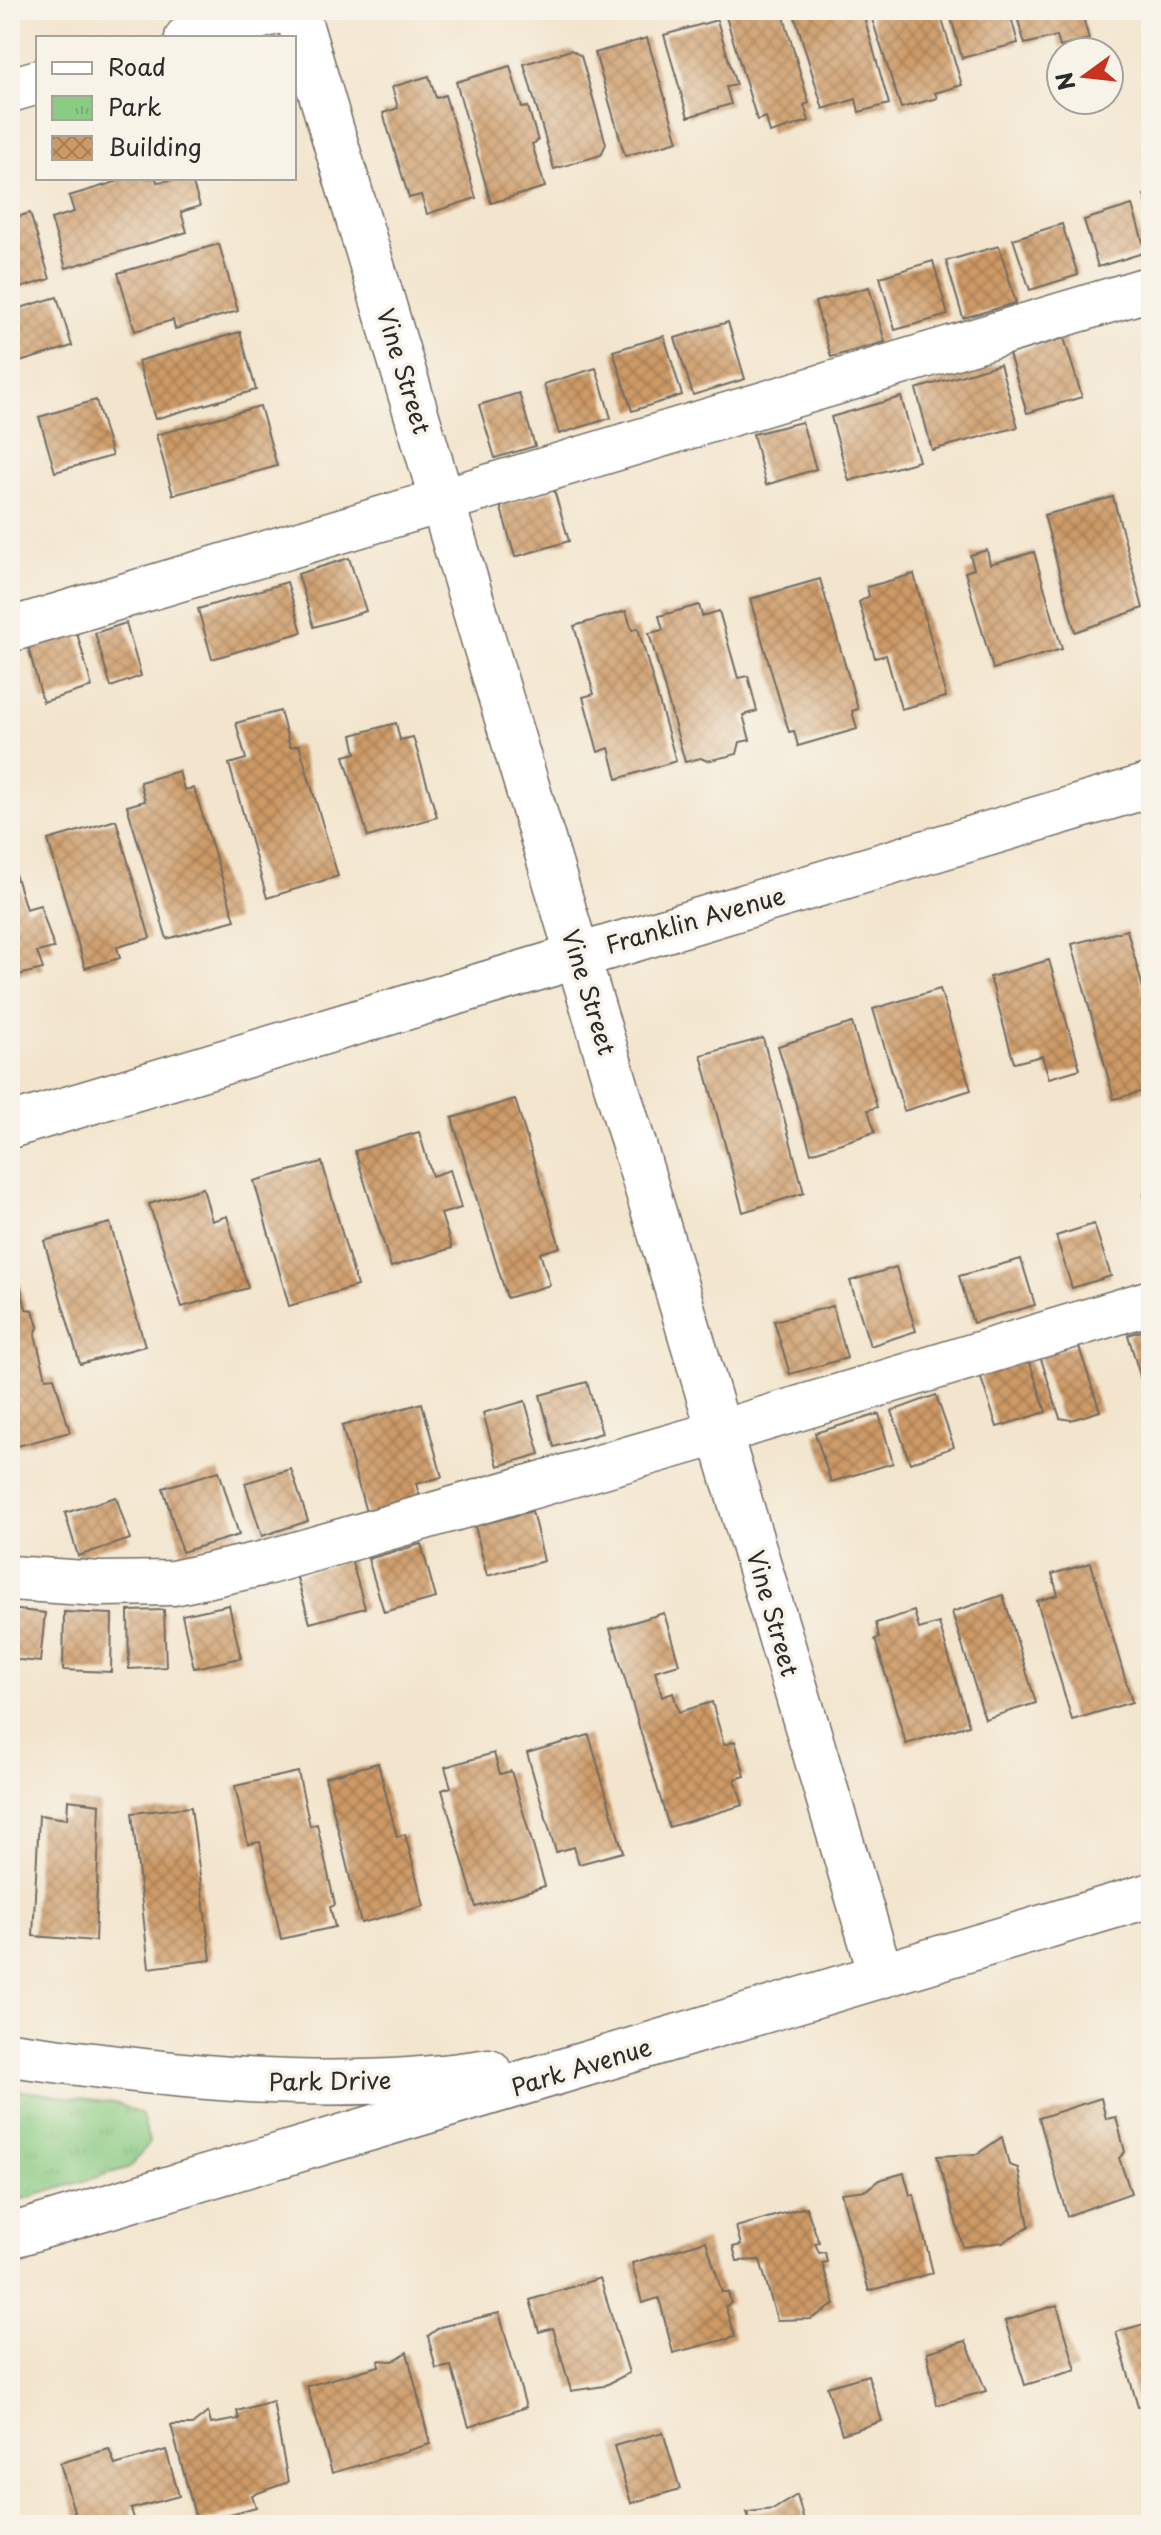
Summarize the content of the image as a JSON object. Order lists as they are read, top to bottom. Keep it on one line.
{"streets":{"street":["Vine Street","Franklin Avenue","Park Avenue","Park Drive"]},"crossings":[["Vine Street","Franklin Avenue"],["Vine Street","Park Avenue"],["Park Avenue","Park Drive"]],"legend":["Road","Park","Building"],"north":"left"}
